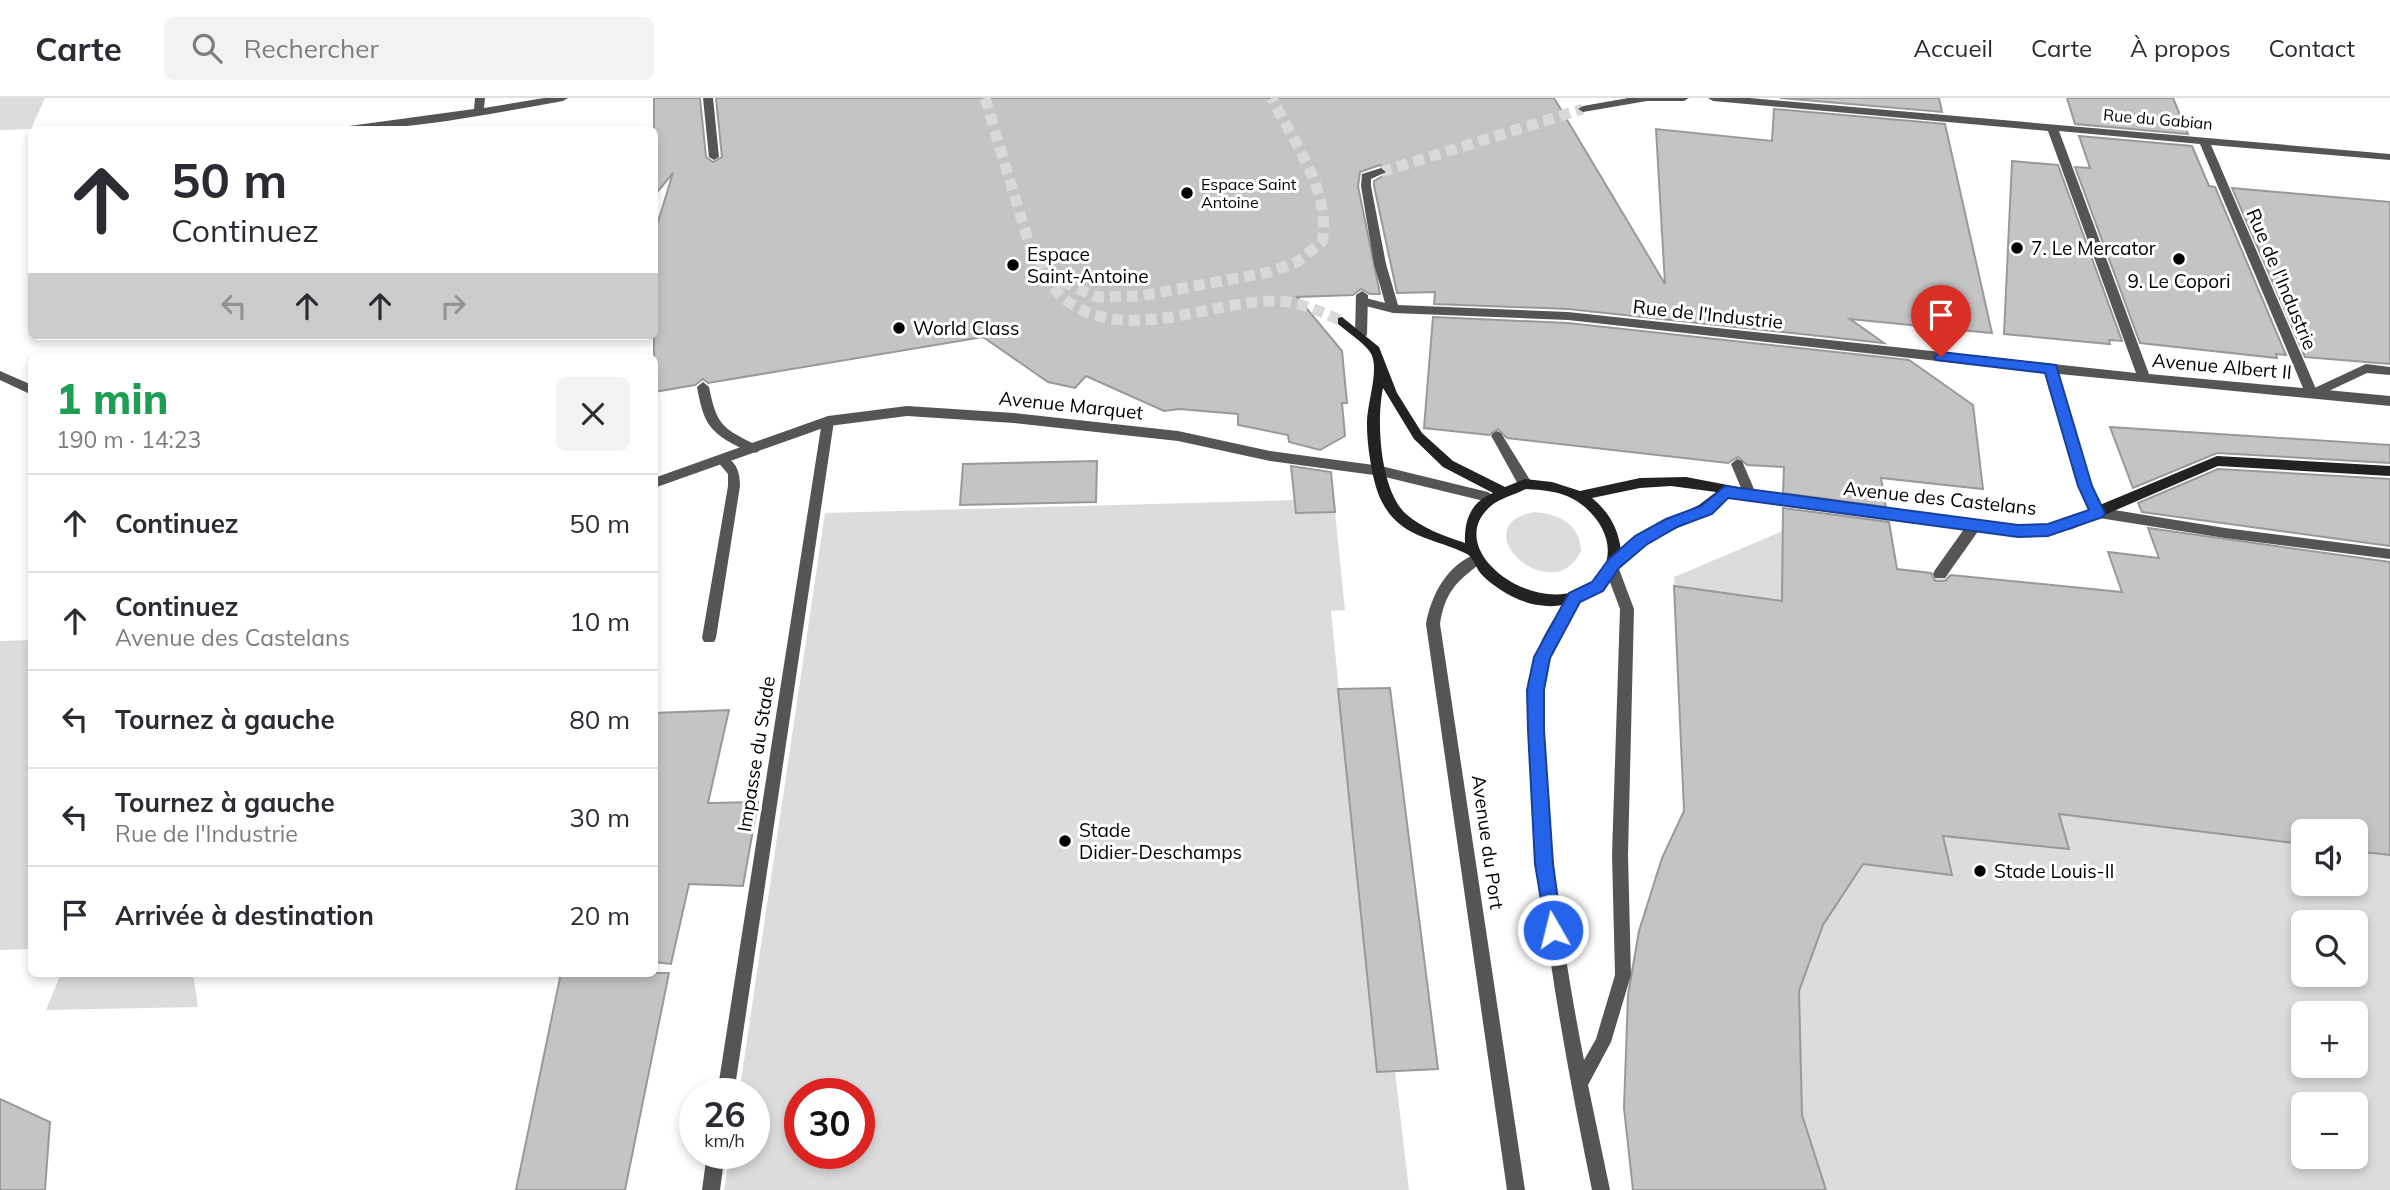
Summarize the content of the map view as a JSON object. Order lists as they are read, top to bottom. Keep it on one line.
{"streets":{"street":["Rue du Gabian","Rue de l'Industrie","Avenue Albert II","Avenue Marquet","Avenue des Castelans","Impasse du Stade","Avenue du Port"]},"crossings":[["Rue du Gabian","Rue de l'Industrie"],["Rue de l'Industrie","Avenue Albert II"],["Avenue Marquet","Avenue des Castelans"],["Avenue Marquet","Impasse du Stade"],["Avenue Marquet","Avenue du Port"],["Avenue des Castelans","Avenue du Port"]],"places":["Espace Saint Antoine","7. Le Mercator","9. Le Copori","Espace Saint-Antoine","World Class","Stade Didier-Deschamps","Stade Louis-II"],"page":{"header":"Carte","search":"Rechercher","nav":["Accueil","Carte","À propos","Contact"],"turn":["50 m","Continuez"],"heading":["1 min","190 m · 14:23"],"list":[{"name":"Continuez","value":"50 m"},{"name":"Continuez","note":"Avenue des Castelans","value":"10 m"},{"name":"Tournez à gauche","value":"80 m"},{"name":"Tournez à gauche","note":"Rue de l'Industrie","value":"30 m"},{"name":"Arrivée à destination","value":"20 m"}],"map_buttons":["+","−"],"speed":"26 km/h","limit":"30"}}
